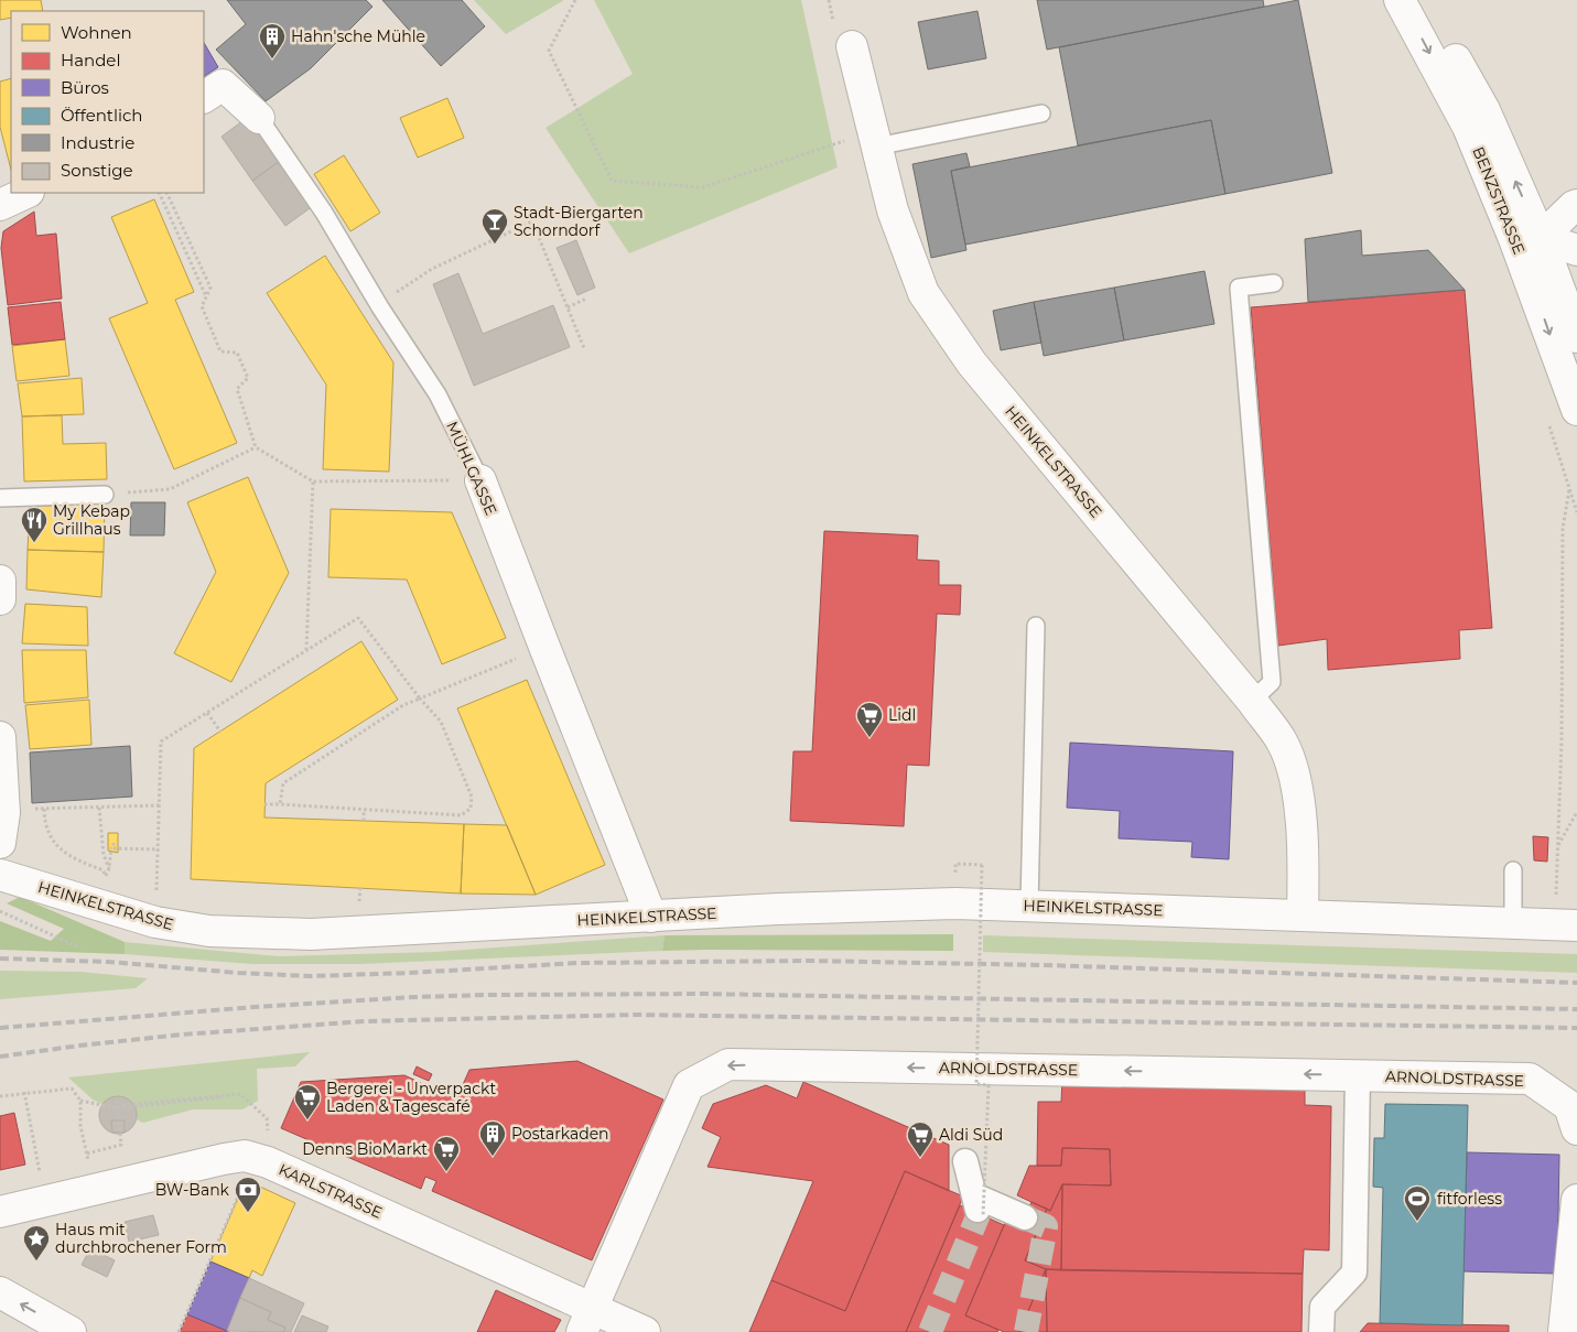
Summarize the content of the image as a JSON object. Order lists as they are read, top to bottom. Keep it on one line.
{"streets":{"street":["BENZSTRASSE","HEINKELSTRASSE","MÜHLGASSE","ARNOLDSTRASSE","KARLSTRASSE"]},"crossings":[["HEINKELSTRASSE","MÜHLGASSE"],["ARNOLDSTRASSE","KARLSTRASSE"]],"one_way":["ARNOLDSTRASSE"],"places":{"building":["Hahn'sche Mühle","Postarkaden"],"bar":["Stadt-Biergarten Schorndorf"],"restaurant":["My Kebap Grillhaus"],"supermarket":["Lidl","Bergerei - Unverpackt Laden & Tagescafé","Aldi Süd","Denns BioMarkt"],"bank":["BW-Bank"],"sports":["fitforless"],"place":["Haus mit durchbrochener Form"]},"legend":["Wohnen","Handel","Büros","Öffentlich","Industrie","Sonstige"]}
